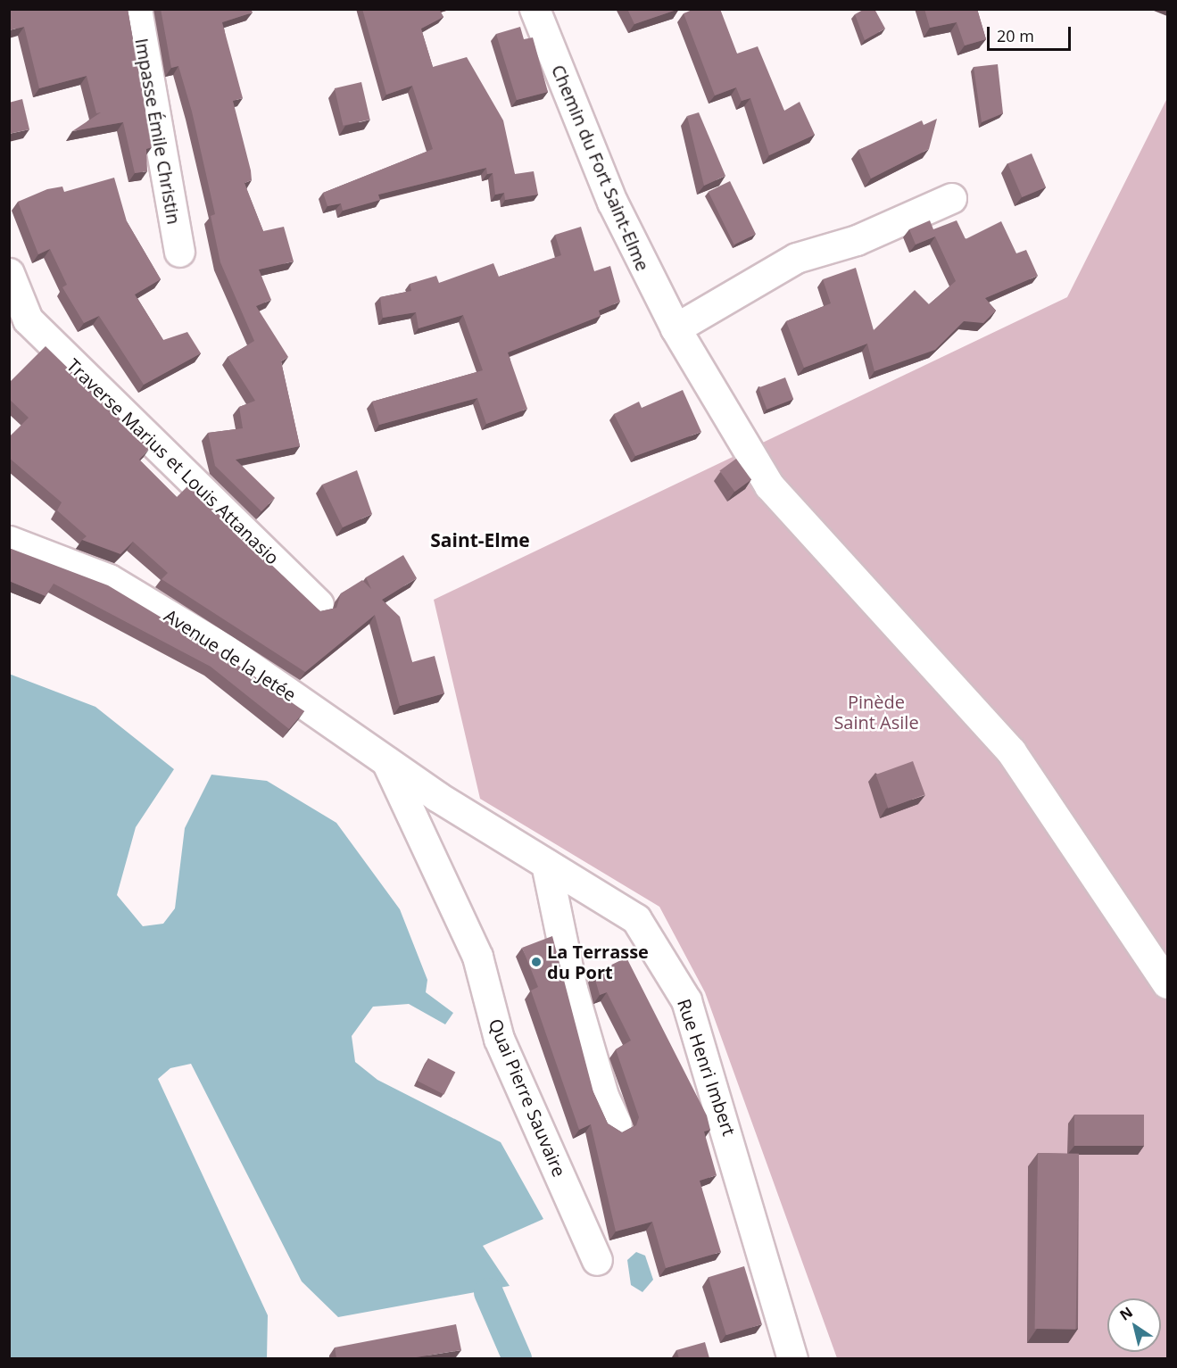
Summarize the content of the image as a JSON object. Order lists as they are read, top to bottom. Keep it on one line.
{"streets":{"street":["Impasse Émile Christin","Chemin du Fort Saint-Elme","Traverse Marius et Louis Attanasio","Avenue de la Jetée","Rue Henri Imbert","Quai Pierre Sauvaire"]},"crossings":[["Avenue de la Jetée","Rue Henri Imbert"],["Avenue de la Jetée","Quai Pierre Sauvaire"]],"districts":["Saint-Elme"],"parks":["Pinède Saint Asile"],"places":["La Terrasse du Port"],"scale_bar":"20 m","north":"top left"}
